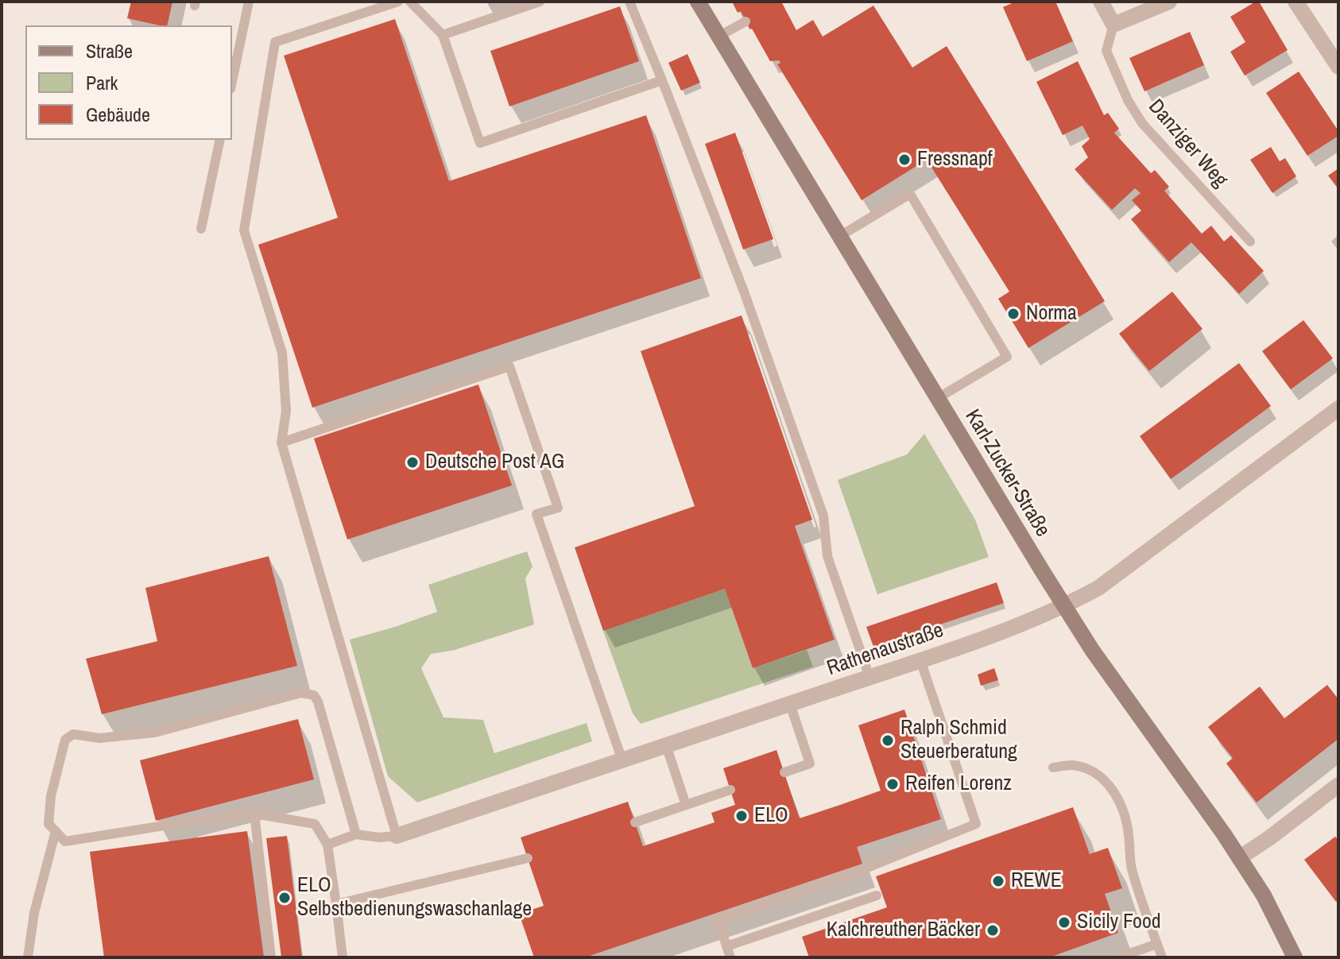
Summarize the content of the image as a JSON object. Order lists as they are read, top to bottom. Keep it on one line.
{"streets":{"street":["Karl-Zucker-Straße","Rathenaustraße"],"lane":["Danziger Weg"]},"crossings":[["Karl-Zucker-Straße","Rathenaustraße"]],"places":["Fressnapf","Norma","Deutsche Post AG","Ralph Schmid Steuerberatung","Reifen Lorenz","ELO","REWE","ELO Selbstbedienungswaschanlage","Sicily Food","Kalchreuther Bäcker"],"legend":["Straße","Park","Gebäude"]}
